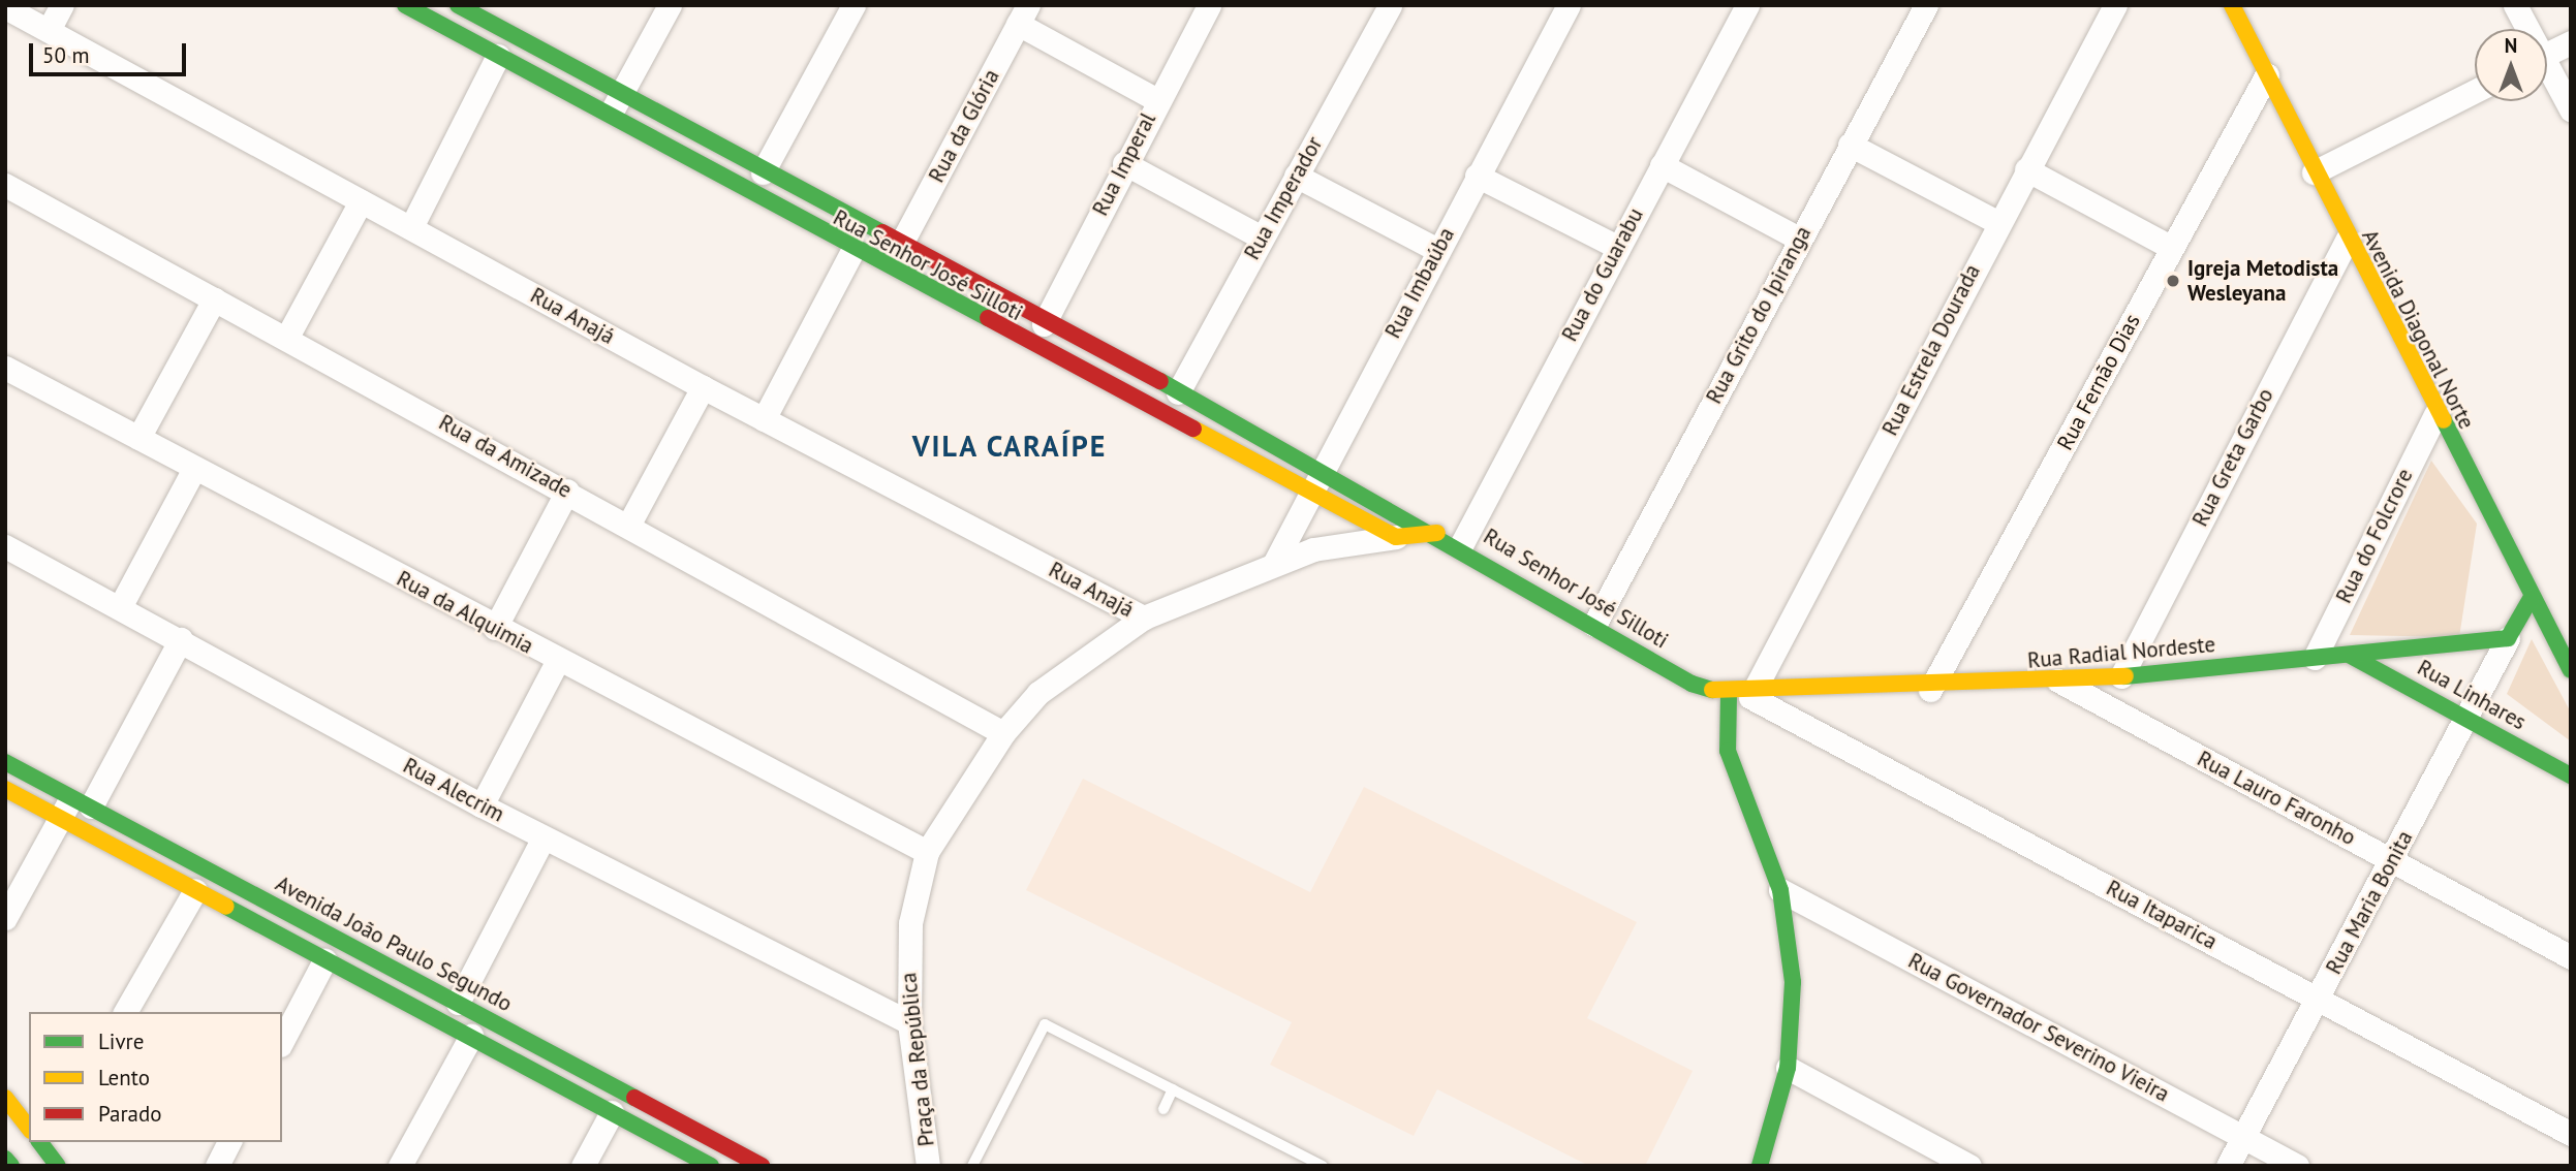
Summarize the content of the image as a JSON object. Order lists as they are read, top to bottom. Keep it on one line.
{"streets":{"street":["Rua da Glória","Rua Imperal","Rua Imperador","Rua Senhor José Silloti","Rua do Guarabu","Rua Imbaúba","Rua Grito do Ipiranga","Rua Anajá","Avenida Diagonal Norte","Rua Estrela Dourada","Rua Fernão Dias","Rua da Amizade","Rua Greta Garbo","Rua do Folcrore","Rua da Alquimia","Rua Radial Nordeste","Rua Linhares","Rua Alecrim","Rua Lauro Faronho","Rua Maria Bonita","Rua Itaparica","Avenida João Paulo Segundo","Rua Governador Severino Vieira","Praça da República"]},"crossings":[["Rua da Glória","Rua Senhor José Silloti"],["Rua Imperal","Rua Senhor José Silloti"],["Rua Imperador","Rua Senhor José Silloti"],["Rua Senhor José Silloti","Rua do Guarabu"],["Rua Senhor José Silloti","Rua Imbaúba"],["Rua Senhor José Silloti","Rua Grito do Ipiranga"],["Rua Senhor José Silloti","Rua Radial Nordeste"],["Rua Senhor José Silloti","Praça da República"],["Rua Imbaúba","Praça da República"],["Rua Anajá","Praça da República"],["Avenida Diagonal Norte","Rua Fernão Dias"],["Avenida Diagonal Norte","Rua Greta Garbo"],["Avenida Diagonal Norte","Rua do Folcrore"],["Rua Estrela Dourada","Rua Radial Nordeste"],["Rua Estrela Dourada","Rua Itaparica"],["Rua Fernão Dias","Rua Radial Nordeste"],["Rua da Amizade","Praça da República"],["Rua Greta Garbo","Rua Radial Nordeste"],["Rua do Folcrore","Rua Radial Nordeste"],["Rua da Alquimia","Praça da República"],["Rua Radial Nordeste","Rua Linhares"],["Rua Radial Nordeste","Rua Lauro Faronho"],["Rua Radial Nordeste","Rua Maria Bonita"],["Rua Radial Nordeste","Rua Itaparica"],["Rua Linhares","Rua Maria Bonita"],["Rua Alecrim","Praça da República"],["Rua Lauro Faronho","Rua Maria Bonita"],["Rua Maria Bonita","Rua Itaparica"],["Rua Maria Bonita","Rua Governador Severino Vieira"]],"districts":["VILA CARAÍPE"],"places":["Igreja Metodista Wesleyana"],"legend":["Livre","Lento","Parado"],"scale_bar":"50 m","north":"top"}
